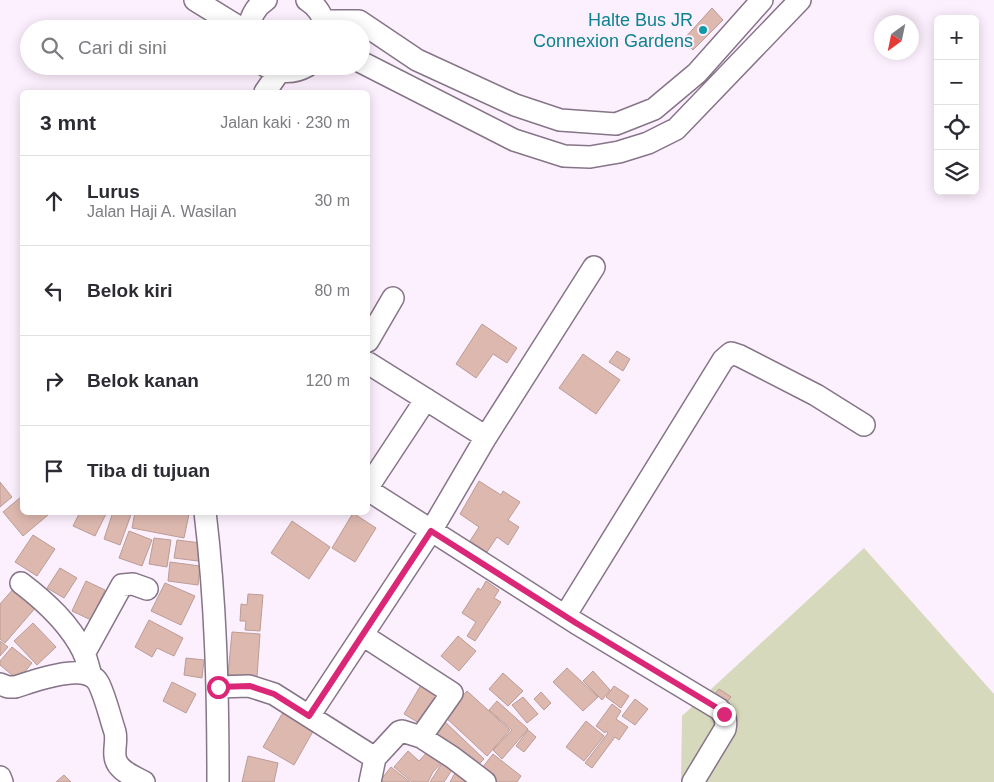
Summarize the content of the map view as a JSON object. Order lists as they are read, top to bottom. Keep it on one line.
{"places":["Halte Bus JR Connexion Gardens"],"north":"bottom left","page":{"map_buttons":["+","−"],"search":"Cari di sini","heading":["3 mnt","Jalan kaki · 230 m"],"list":[["Lurus","Jalan Haji A. Wasilan","30 m"],["Belok kiri","80 m"],["Belok kanan","120 m"],"Tiba di tujuan"]}}
